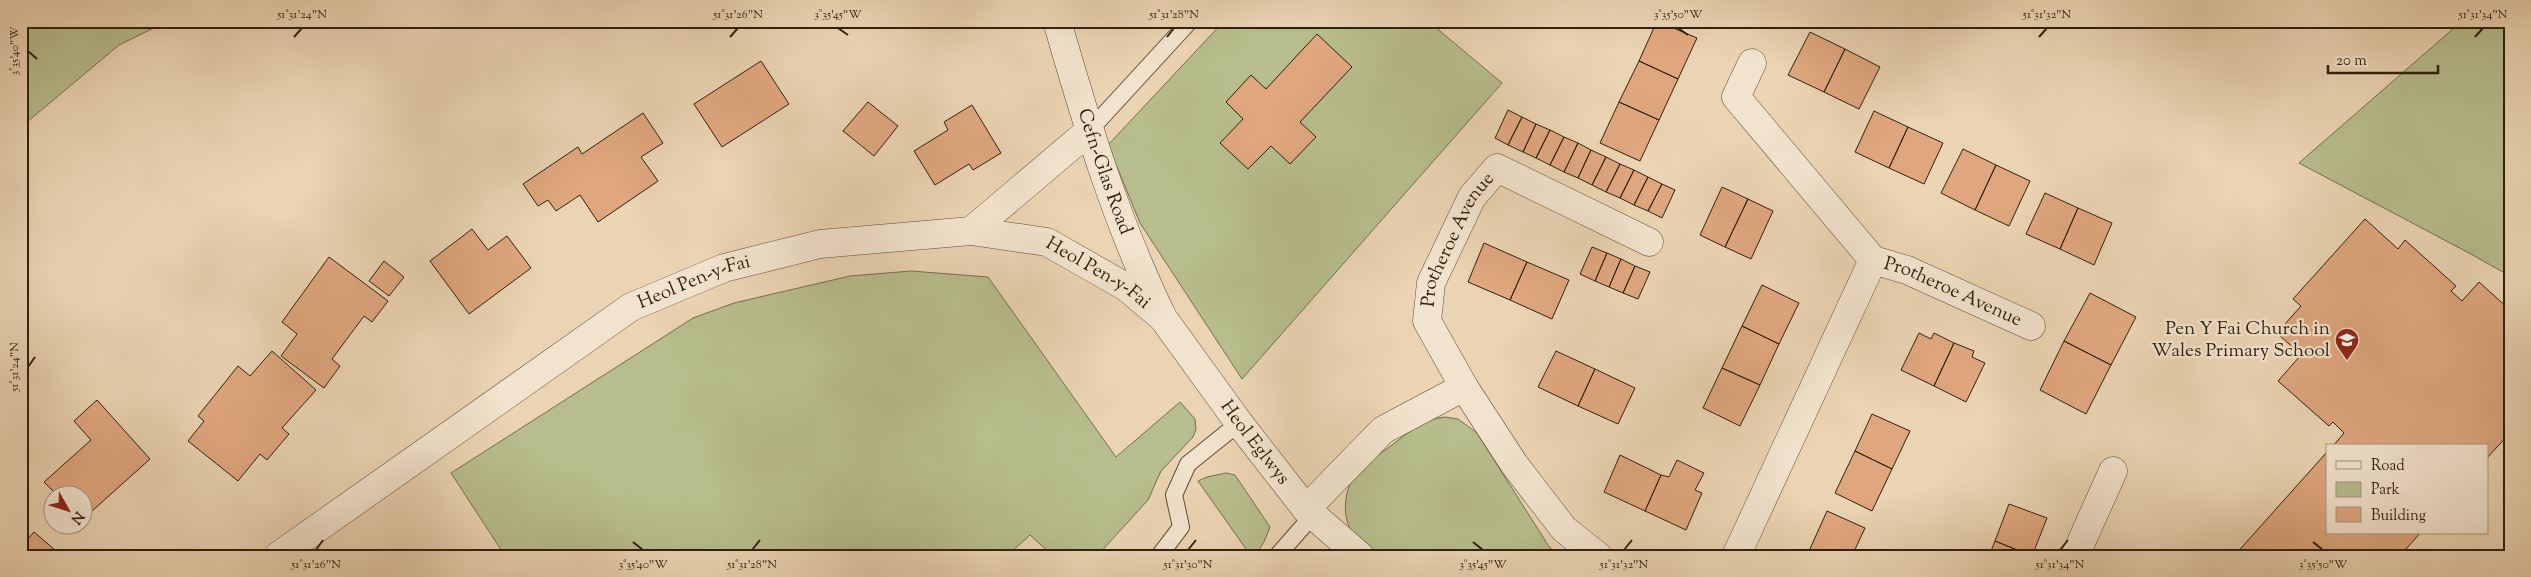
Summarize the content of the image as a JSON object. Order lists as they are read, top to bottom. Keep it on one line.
{"streets":{"street":["Cefn-Glas Road","Protheroe Avenue","Heol Pen-y-Fai","Heol Eglwys"]},"crossings":[["Cefn-Glas Road","Heol Pen-y-Fai"],["Cefn-Glas Road","Heol Eglwys"],["Heol Pen-y-Fai","Heol Eglwys"]],"places":{"school or university":["Pen Y Fai Church in Wales Primary School"]},"legend":["Road","Park","Building"],"scale_bar":"20 m","north":"bottom right","coordinates":["51°31'24\"N","51°31'26\"N","3°35'45\"W","51°31'28\"N","3°35'50\"W","51°31'32\"N","51°31'34\"N","3°35'40\"W","51°31'30\"N"]}
